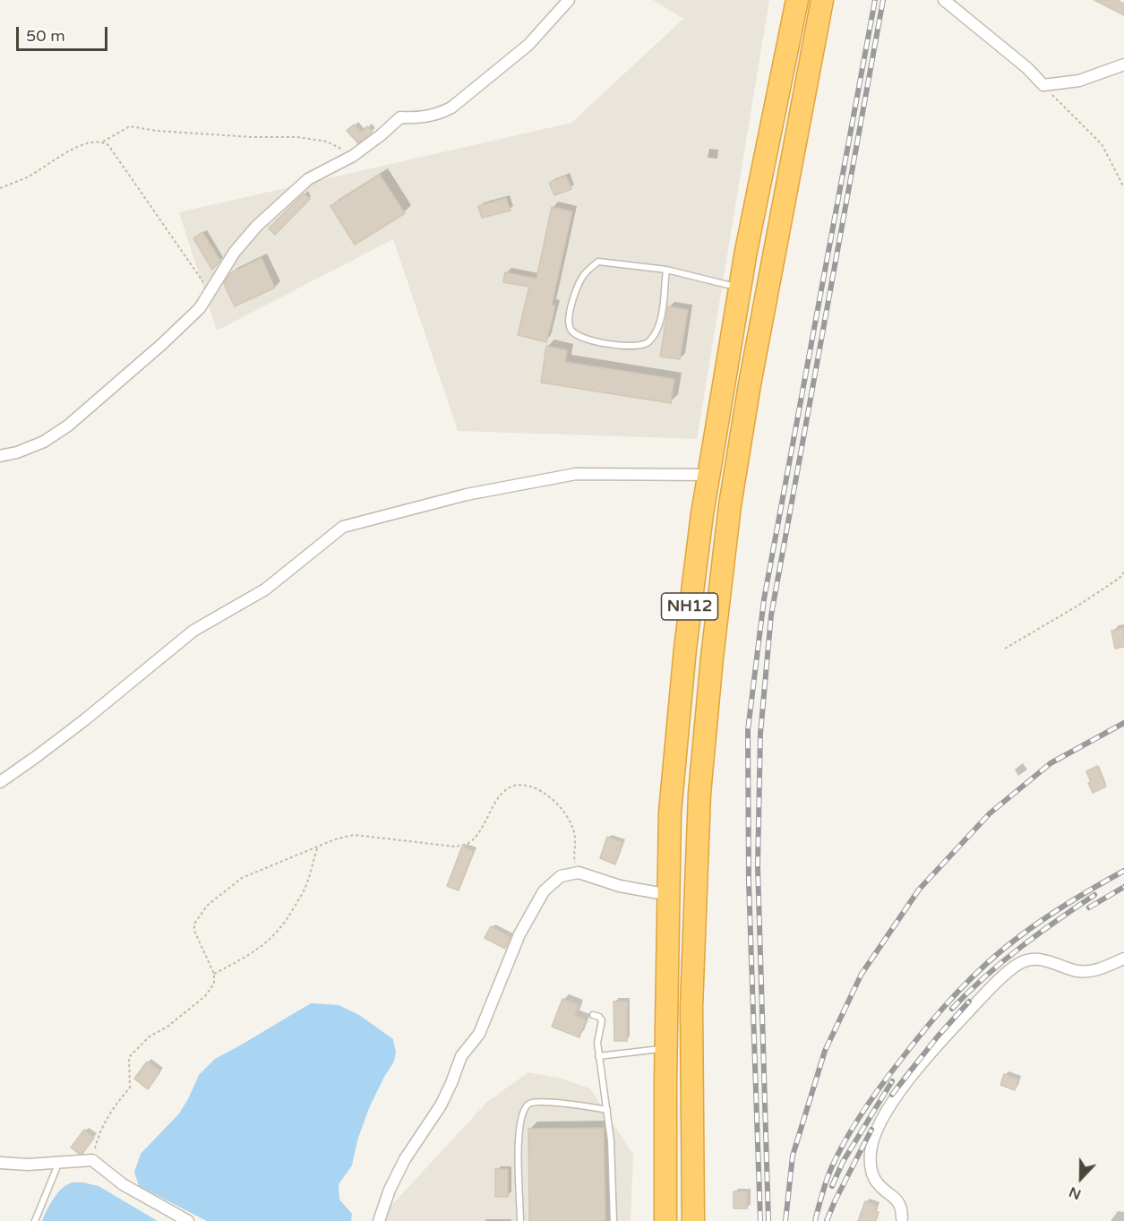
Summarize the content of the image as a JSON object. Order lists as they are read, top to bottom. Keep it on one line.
{"streets":{"highway":["NH12"]},"scale_bar":"50 m","north":"bottom"}
